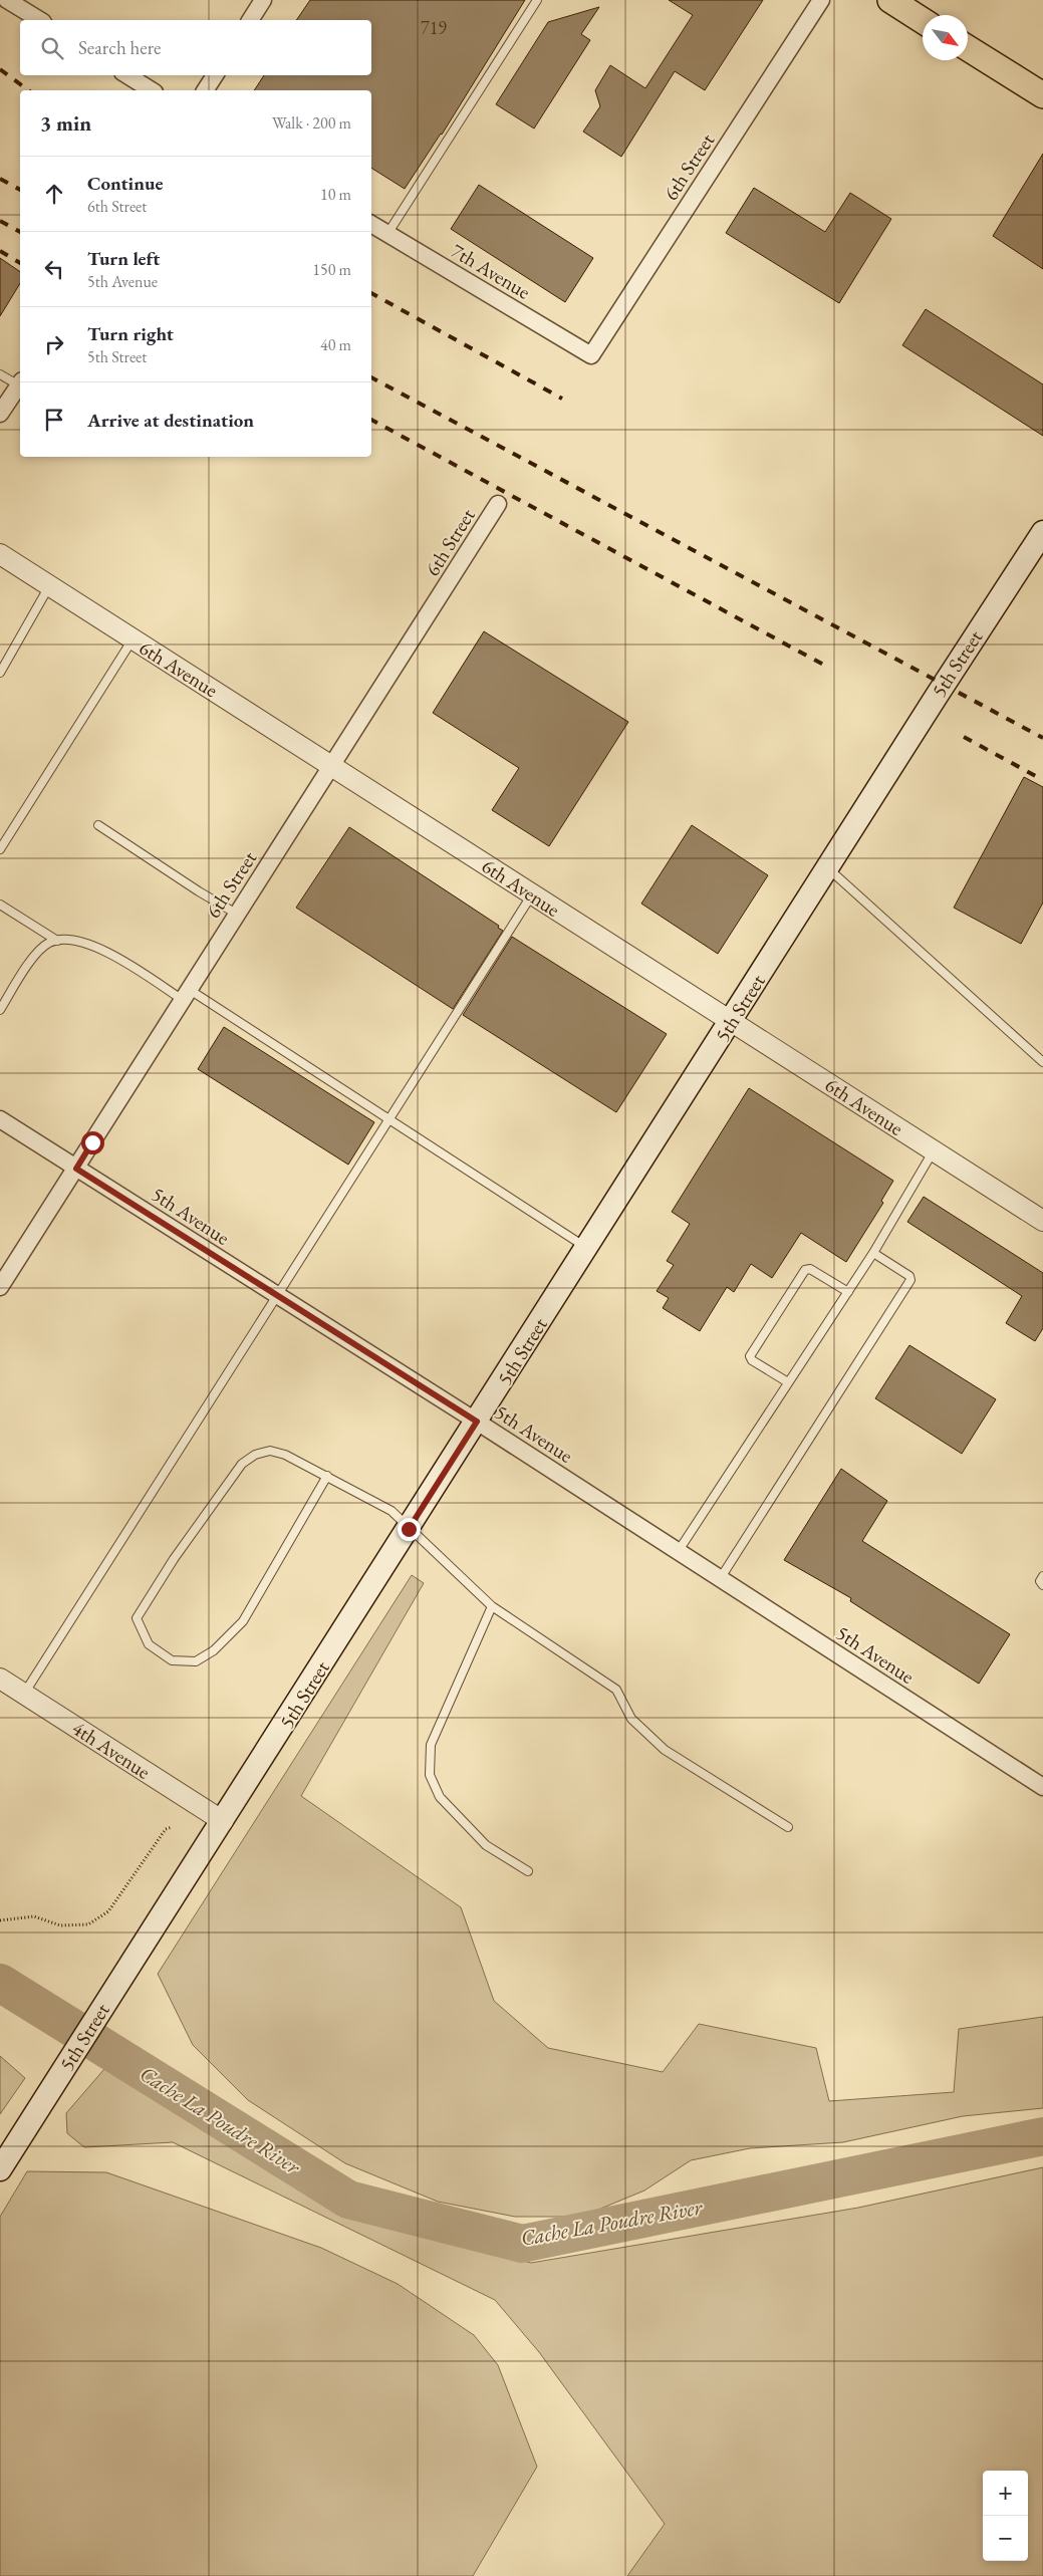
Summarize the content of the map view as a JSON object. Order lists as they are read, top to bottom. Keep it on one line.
{"streets":{"main road":["5th Street"],"street":["6th Street","7th Avenue","6th Avenue","5th Avenue","4th Avenue"]},"crossings":[["6th Street","7th Avenue"],["6th Street","6th Avenue"],["6th Street","5th Avenue"],["5th Street","6th Avenue"],["5th Street","5th Avenue"],["5th Street","4th Avenue"]],"water":["Cache La Poudre River"],"house_numbers":["719"],"north":"bottom right","page":{"search":"Search here","heading":["3 min","Walk · 200 m"],"list":[["Continue","6th Street","10 m"],["Turn left","5th Avenue","150 m"],["Turn right","5th Street","40 m"],"Arrive at destination"],"map_buttons":["+","−"]}}
